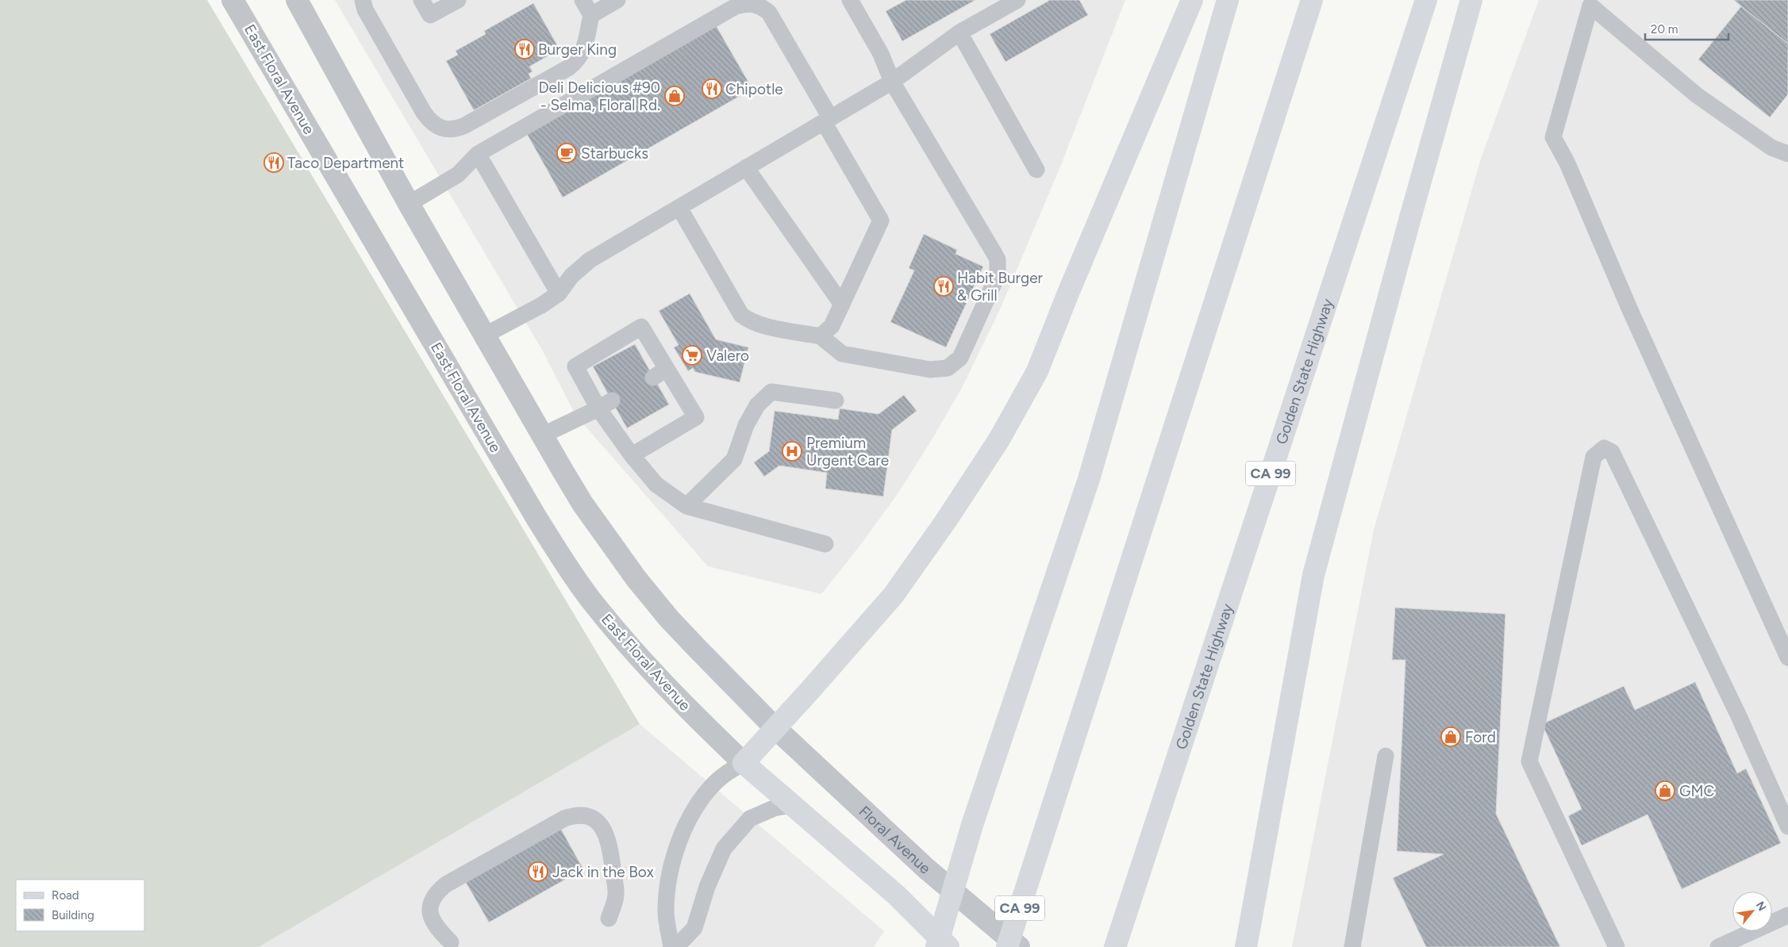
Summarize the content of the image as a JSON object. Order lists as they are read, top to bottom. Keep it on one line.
{"streets":{"main road":["Golden State Highway","CA 99"],"street":["East Floral Avenue","Floral Avenue"]},"places":{"restaurant":["Burger King","Chipotle","Taco Department","Habit Burger & Grill","Jack in the Box"],"shop":["Deli Delicious #90 - Selma, Floral Rd.","Ford","GMC"],"cafe":["Starbucks"],"supermarket":["Valero"],"hospital":["Premium Urgent Care"]},"legend":["Road","Building"],"scale_bar":"20 m","north":"top right"}
